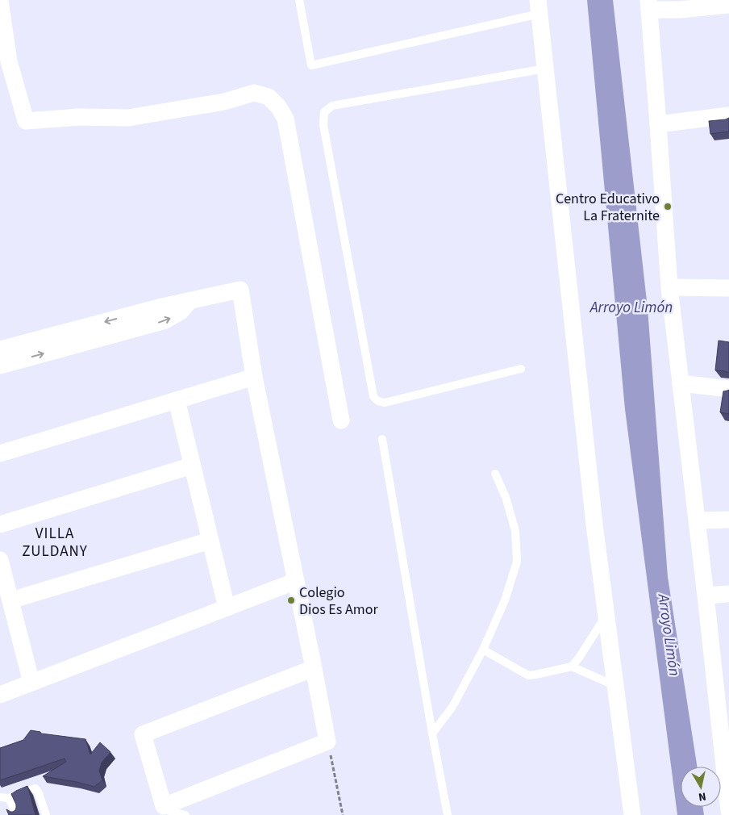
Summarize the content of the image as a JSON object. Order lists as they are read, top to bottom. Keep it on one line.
{"districts":["VILLA ZULDANY"],"water":["Arroyo Limón"],"places":["Centro Educativo La Fraternite","Colegio Dios Es Amor"],"north":"bottom"}
